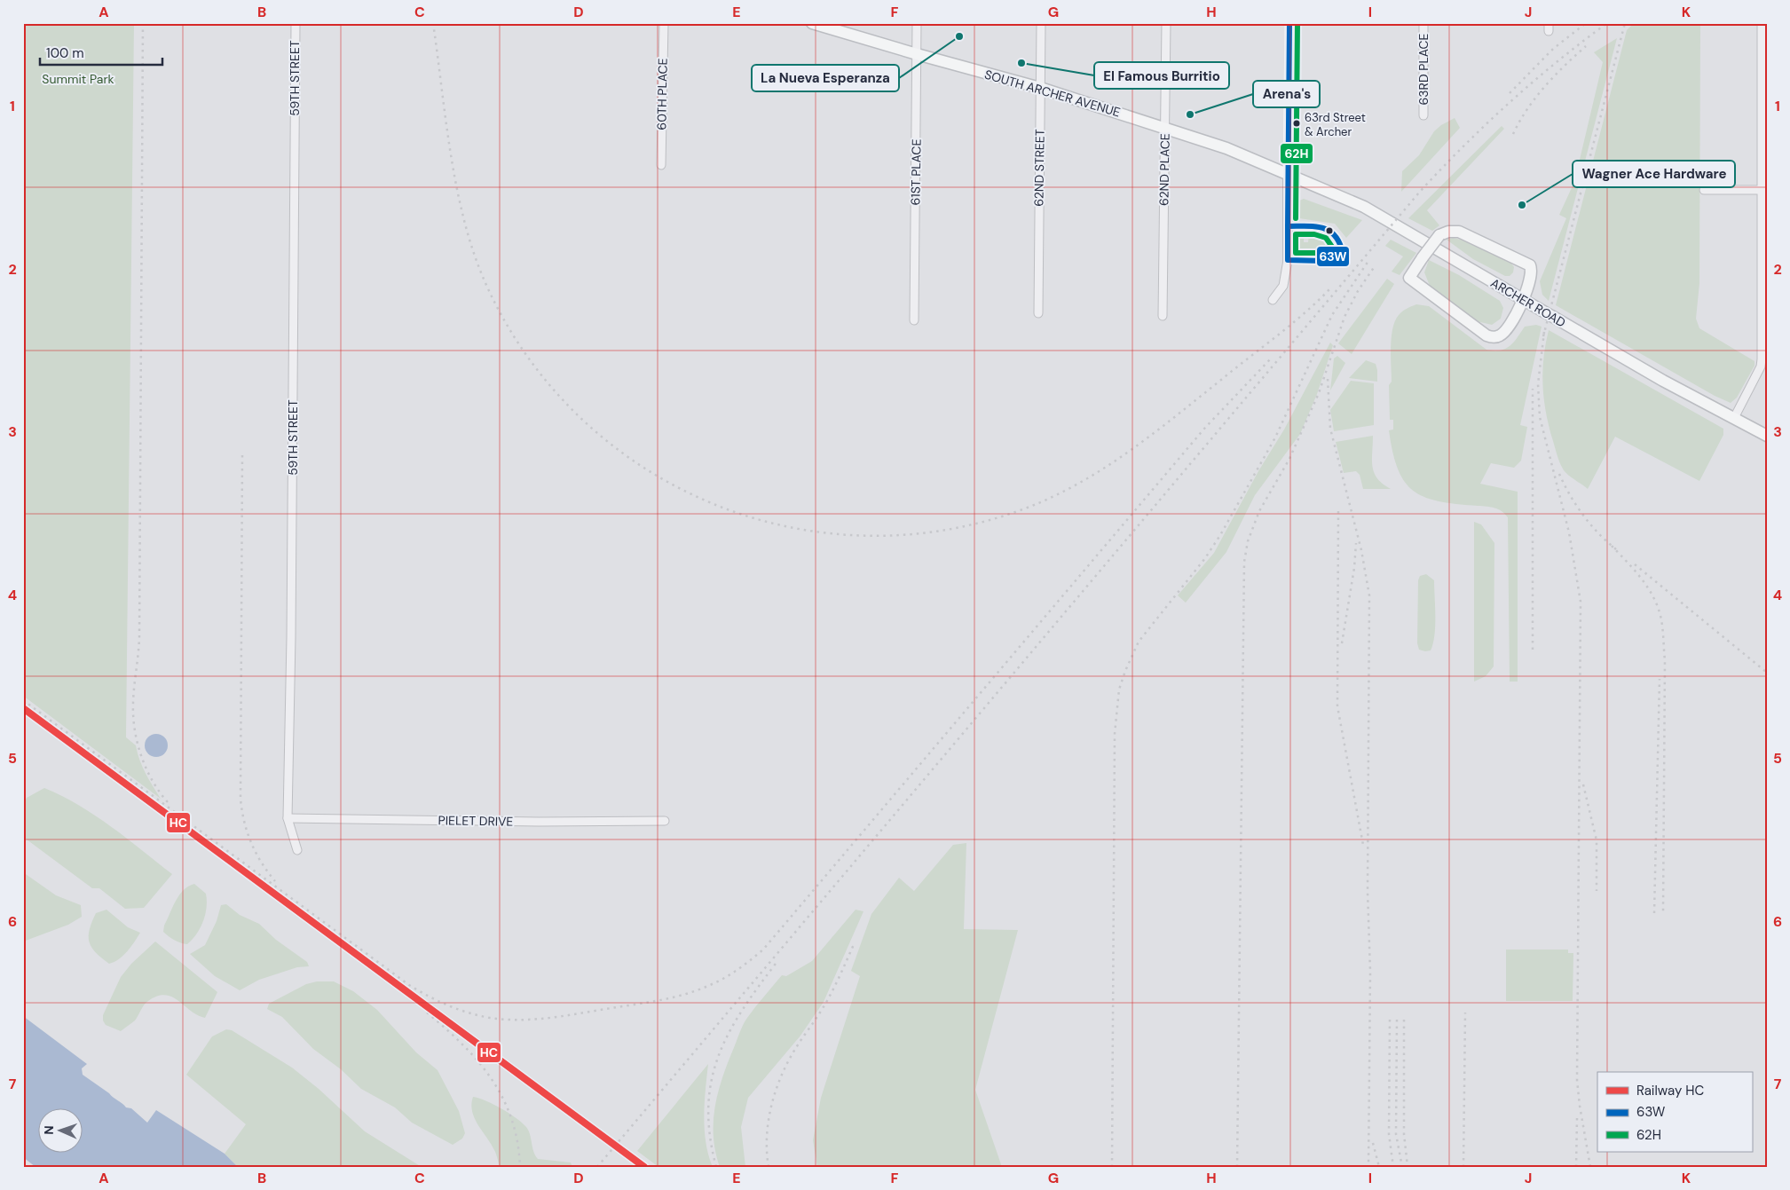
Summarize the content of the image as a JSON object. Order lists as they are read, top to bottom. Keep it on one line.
{"streets":{"main road":["SOUTH ARCHER AVENUE","ARCHER ROAD"],"street":["63RD PLACE","59TH STREET","60TH PLACE","62ND STREET","62ND PLACE","61ST PLACE","PIELET DRIVE"]},"crossings":[["59TH STREET","PIELET DRIVE"],["SOUTH ARCHER AVENUE","62ND STREET"],["SOUTH ARCHER AVENUE","62ND PLACE"],["SOUTH ARCHER AVENUE","61ST PLACE"],["SOUTH ARCHER AVENUE","ARCHER ROAD"]],"parks":["Summit Park"],"places":["La Nueva Esperanza","El Famous Burritio","Arena's","63rd Street & Archer","Wagner Ace Hardware"],"lines":["transit line 63W","transit line 62H","rail line HC"],"legend":["Railway HC","63W","62H"],"scale_bar":"100 m","north":"left","grid":{"columns":["A","B","C","D","E","F","G","H","I","J","K"],"rows":["1","2","3","4","5","6","7"]}}
